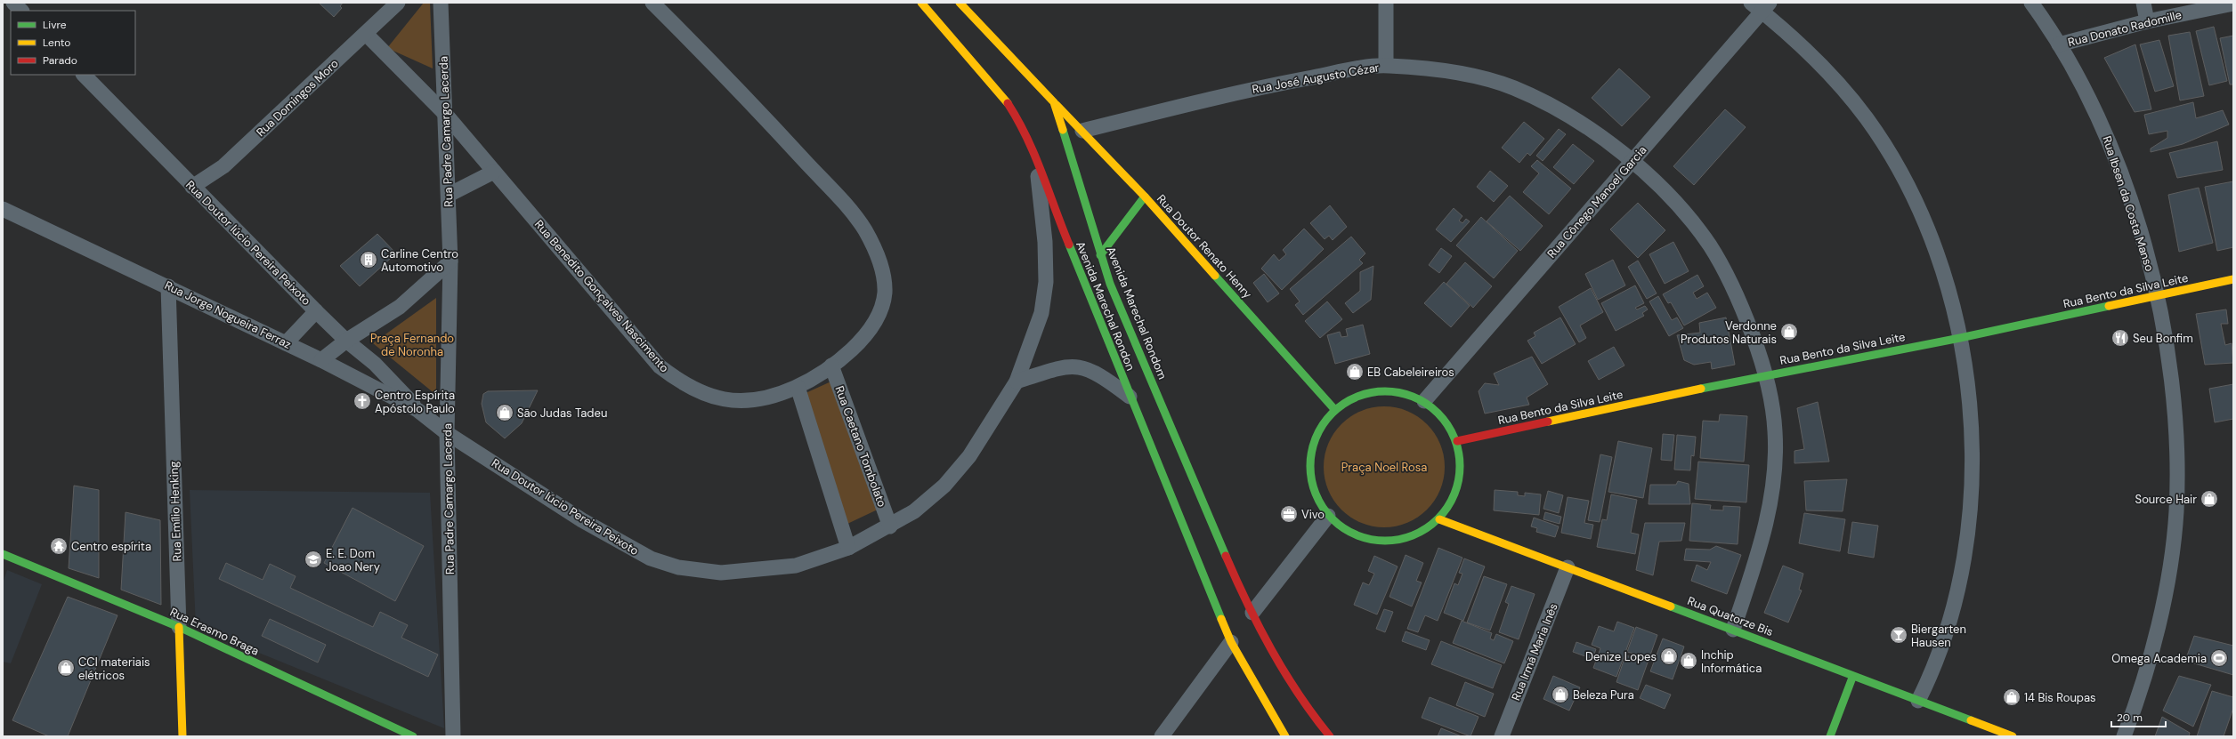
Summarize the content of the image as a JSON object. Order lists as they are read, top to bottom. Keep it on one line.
{"streets":{"main road":["Rua Doutor Renato Henry","Rua Bento da Silva Leite","Avenida Marechal Rondon","Avenida Marechal Rondom","Rua Emílio Henking","Rua Quatorze Bis","Rua Erasmo Braga"],"street":["Rua Donato Radomille","Rua José Augusto Cézar","Rua Domingos Moro","Rua Padre Camargo Lacerda","Rua Cônego Manoel Garcia","Rua Ibsen da Costa Manso","Rua Doutor lúcio Pereira Peixoto","Rua Benedito Gonçalves Nascimento","Rua Jorge Nogueira Ferraz","Rua Caetano Tombolato","Rua Irmã Maria Inês"]},"crossings":[["Rua Donato Radomille","Rua Ibsen da Costa Manso"],["Rua José Augusto Cézar","Rua Cônego Manoel Garcia"],["Rua José Augusto Cézar","Rua Doutor Renato Henry"],["Rua José Augusto Cézar","Rua Bento da Silva Leite"],["Rua José Augusto Cézar","Rua Quatorze Bis"],["Rua Domingos Moro","Rua Doutor lúcio Pereira Peixoto"],["Rua Domingos Moro","Rua Benedito Gonçalves Nascimento"],["Rua Padre Camargo Lacerda","Rua Doutor lúcio Pereira Peixoto"],["Rua Padre Camargo Lacerda","Rua Benedito Gonçalves Nascimento"],["Rua Padre Camargo Lacerda","Rua Jorge Nogueira Ferraz"],["Rua Ibsen da Costa Manso","Rua Bento da Silva Leite"],["Rua Doutor lúcio Pereira Peixoto","Avenida Marechal Rondon"],["Rua Doutor lúcio Pereira Peixoto","Rua Jorge Nogueira Ferraz"],["Rua Doutor lúcio Pereira Peixoto","Rua Caetano Tombolato"],["Rua Doutor Renato Henry","Avenida Marechal Rondom"],["Rua Benedito Gonçalves Nascimento","Rua Caetano Tombolato"],["Rua Jorge Nogueira Ferraz","Rua Emílio Henking"],["Rua Emílio Henking","Rua Erasmo Braga"],["Rua Quatorze Bis","Rua Irmã Maria Inês"]],"parks":["Praça Fernando de Noronha","Praça Noel Rosa"],"places":{"building":["Carline Centro Automotivo"],"shop":["Verdonne Produtos Naturais","EB Cabeleireiros","São Judas Tadeu","Source Hair","Denize Lopes","Inchip Informática","CCI materiais elétricos","Beleza Pura","14 Bis Roupas"],"restaurant":["Seu Bonfim"],"church":["Centro Espírita Apóstolo Paulo"],"office":["Vivo"],"temple":["Centro espírita"],"school or university":["E. E. Dom Joao Nery"],"bar":["Biergarten Hausen"],"sports":["Omega Academia"]},"legend":["Livre","Lento","Parado"],"scale_bar":"20 m"}
